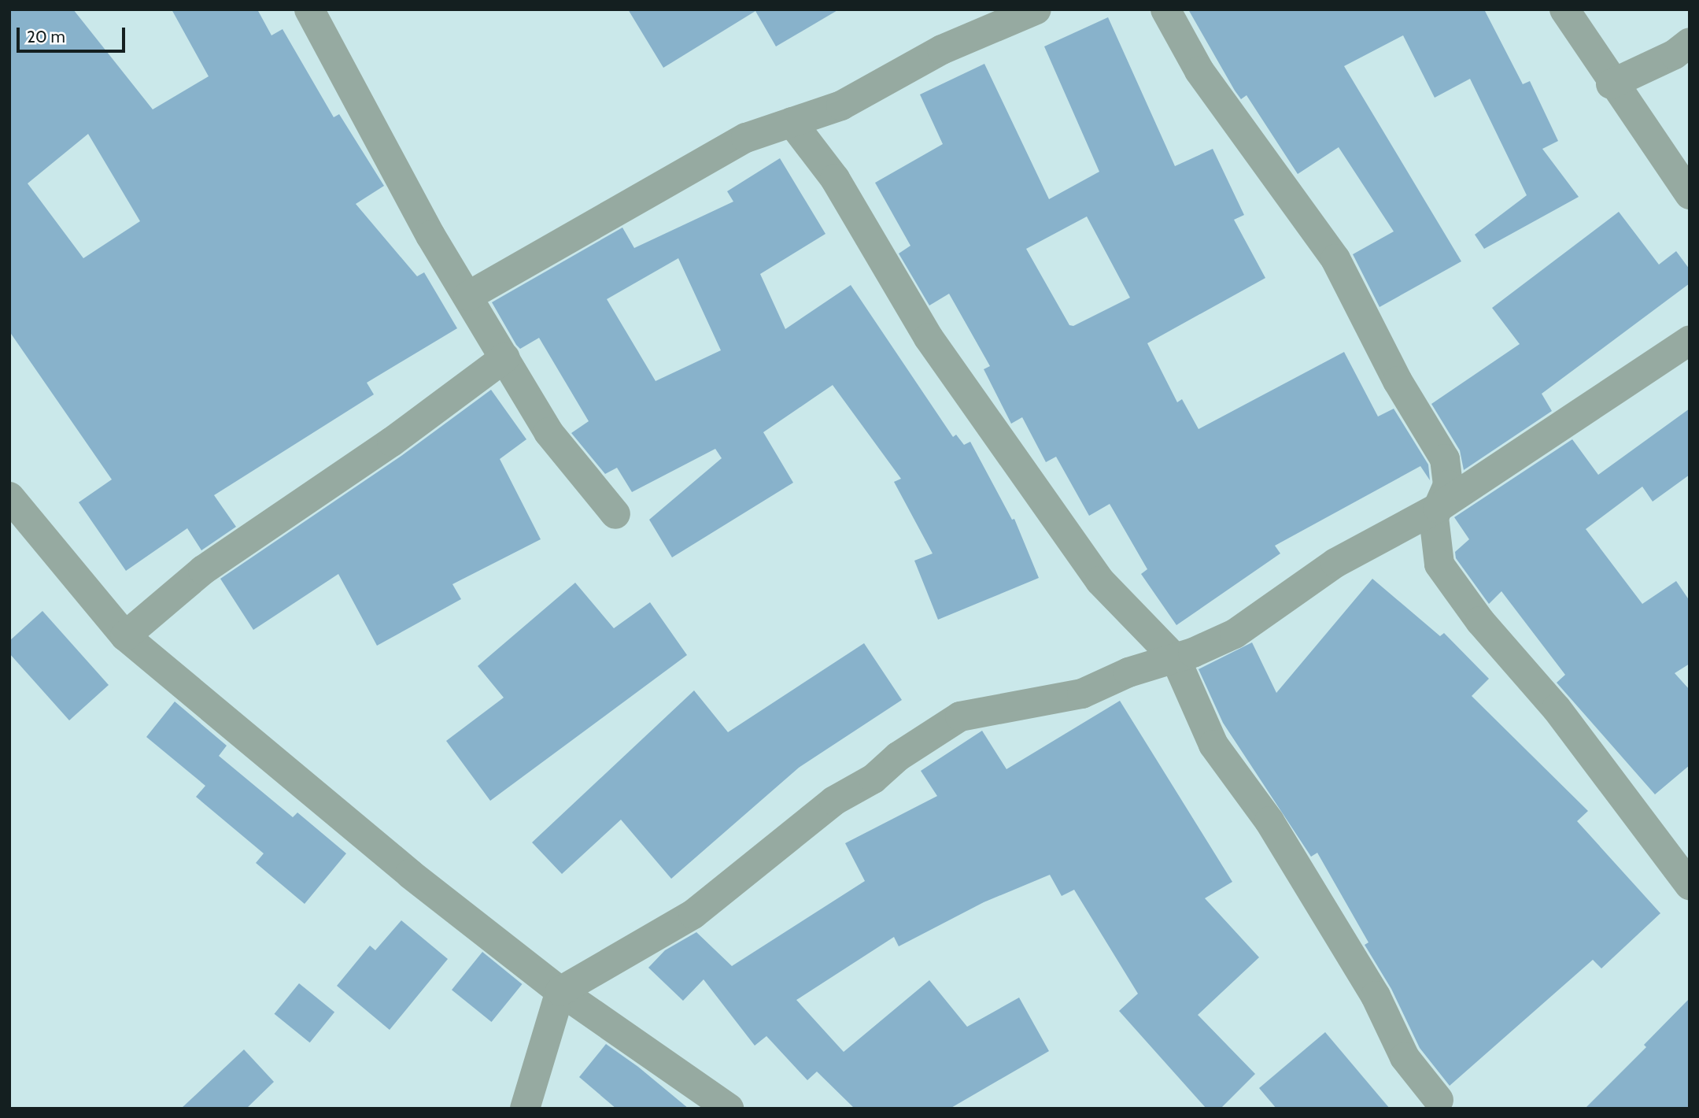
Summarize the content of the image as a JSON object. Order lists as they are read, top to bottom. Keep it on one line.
{"scale_bar":"20 m"}
